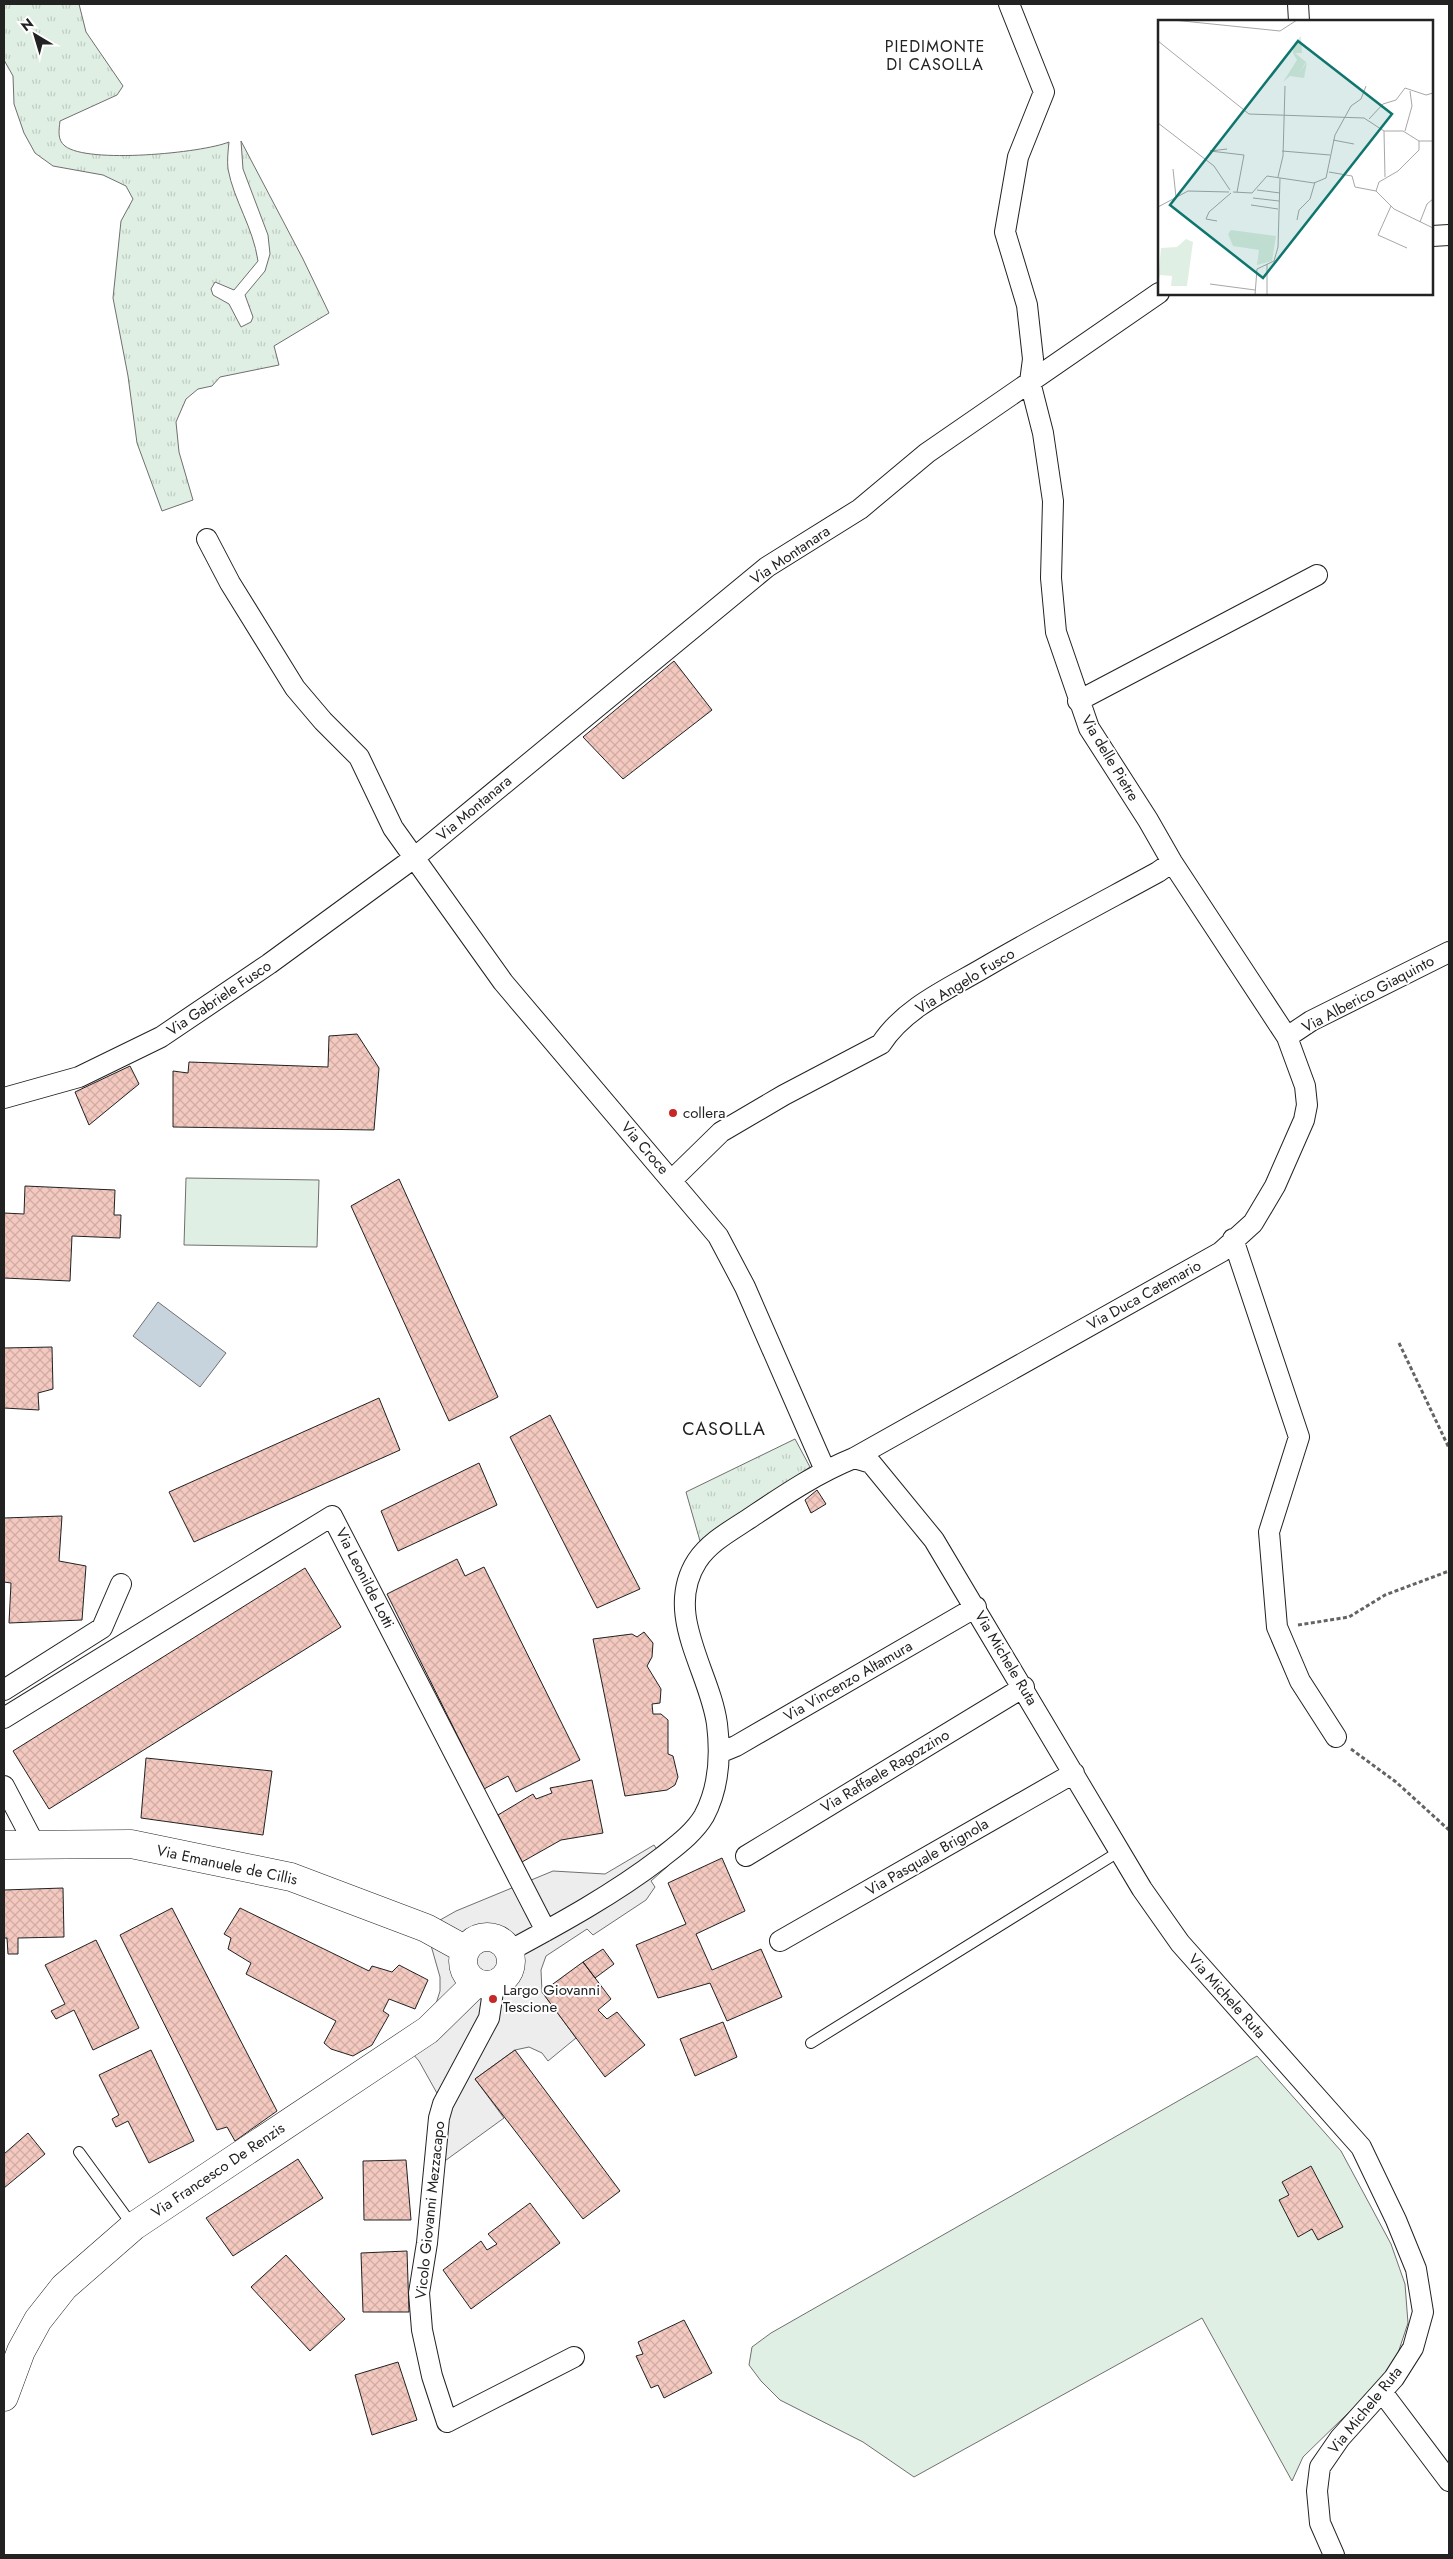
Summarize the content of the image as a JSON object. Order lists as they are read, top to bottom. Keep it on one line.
{"streets":{"street":["Via Montanara","Via delle Pietre","Via Angelo Fusco","Via Alberico Giaquinto","Via Gabriele Fusco","Via Croce","Via Duca Catemario","Via Leonilde Lotti","Via Michele Ruta","Via Vincenzo Altamura","Via Raffaele Ragozzino","Via Pasquale Brignola","Via Emanuele de Cillis","Via Francesco De Renzis","Vicolo Giovanni Mezzacapo"]},"crossings":[["Via Montanara","Via delle Pietre"],["Via Montanara","Via Gabriele Fusco"],["Via Montanara","Via Croce"],["Via delle Pietre","Via Angelo Fusco"],["Via delle Pietre","Via Alberico Giaquinto"],["Via delle Pietre","Via Duca Catemario"],["Via Angelo Fusco","Via Croce"],["Via Alberico Giaquinto","Via Duca Catemario"],["Via Gabriele Fusco","Via Croce"],["Via Duca Catemario","Via Michele Ruta"],["Via Michele Ruta","Via Vincenzo Altamura"],["Via Michele Ruta","Via Raffaele Ragozzino"],["Via Michele Ruta","Via Pasquale Brignola"],["Via Emanuele de Cillis","Via Francesco De Renzis"],["Via Emanuele de Cillis","Vicolo Giovanni Mezzacapo"],["Via Francesco De Renzis","Vicolo Giovanni Mezzacapo"]],"districts":["PIEDIMONTE DI CASOLLA","CASOLLA"],"places":["collera","Largo Giovanni Tescione"],"north":"top left"}
